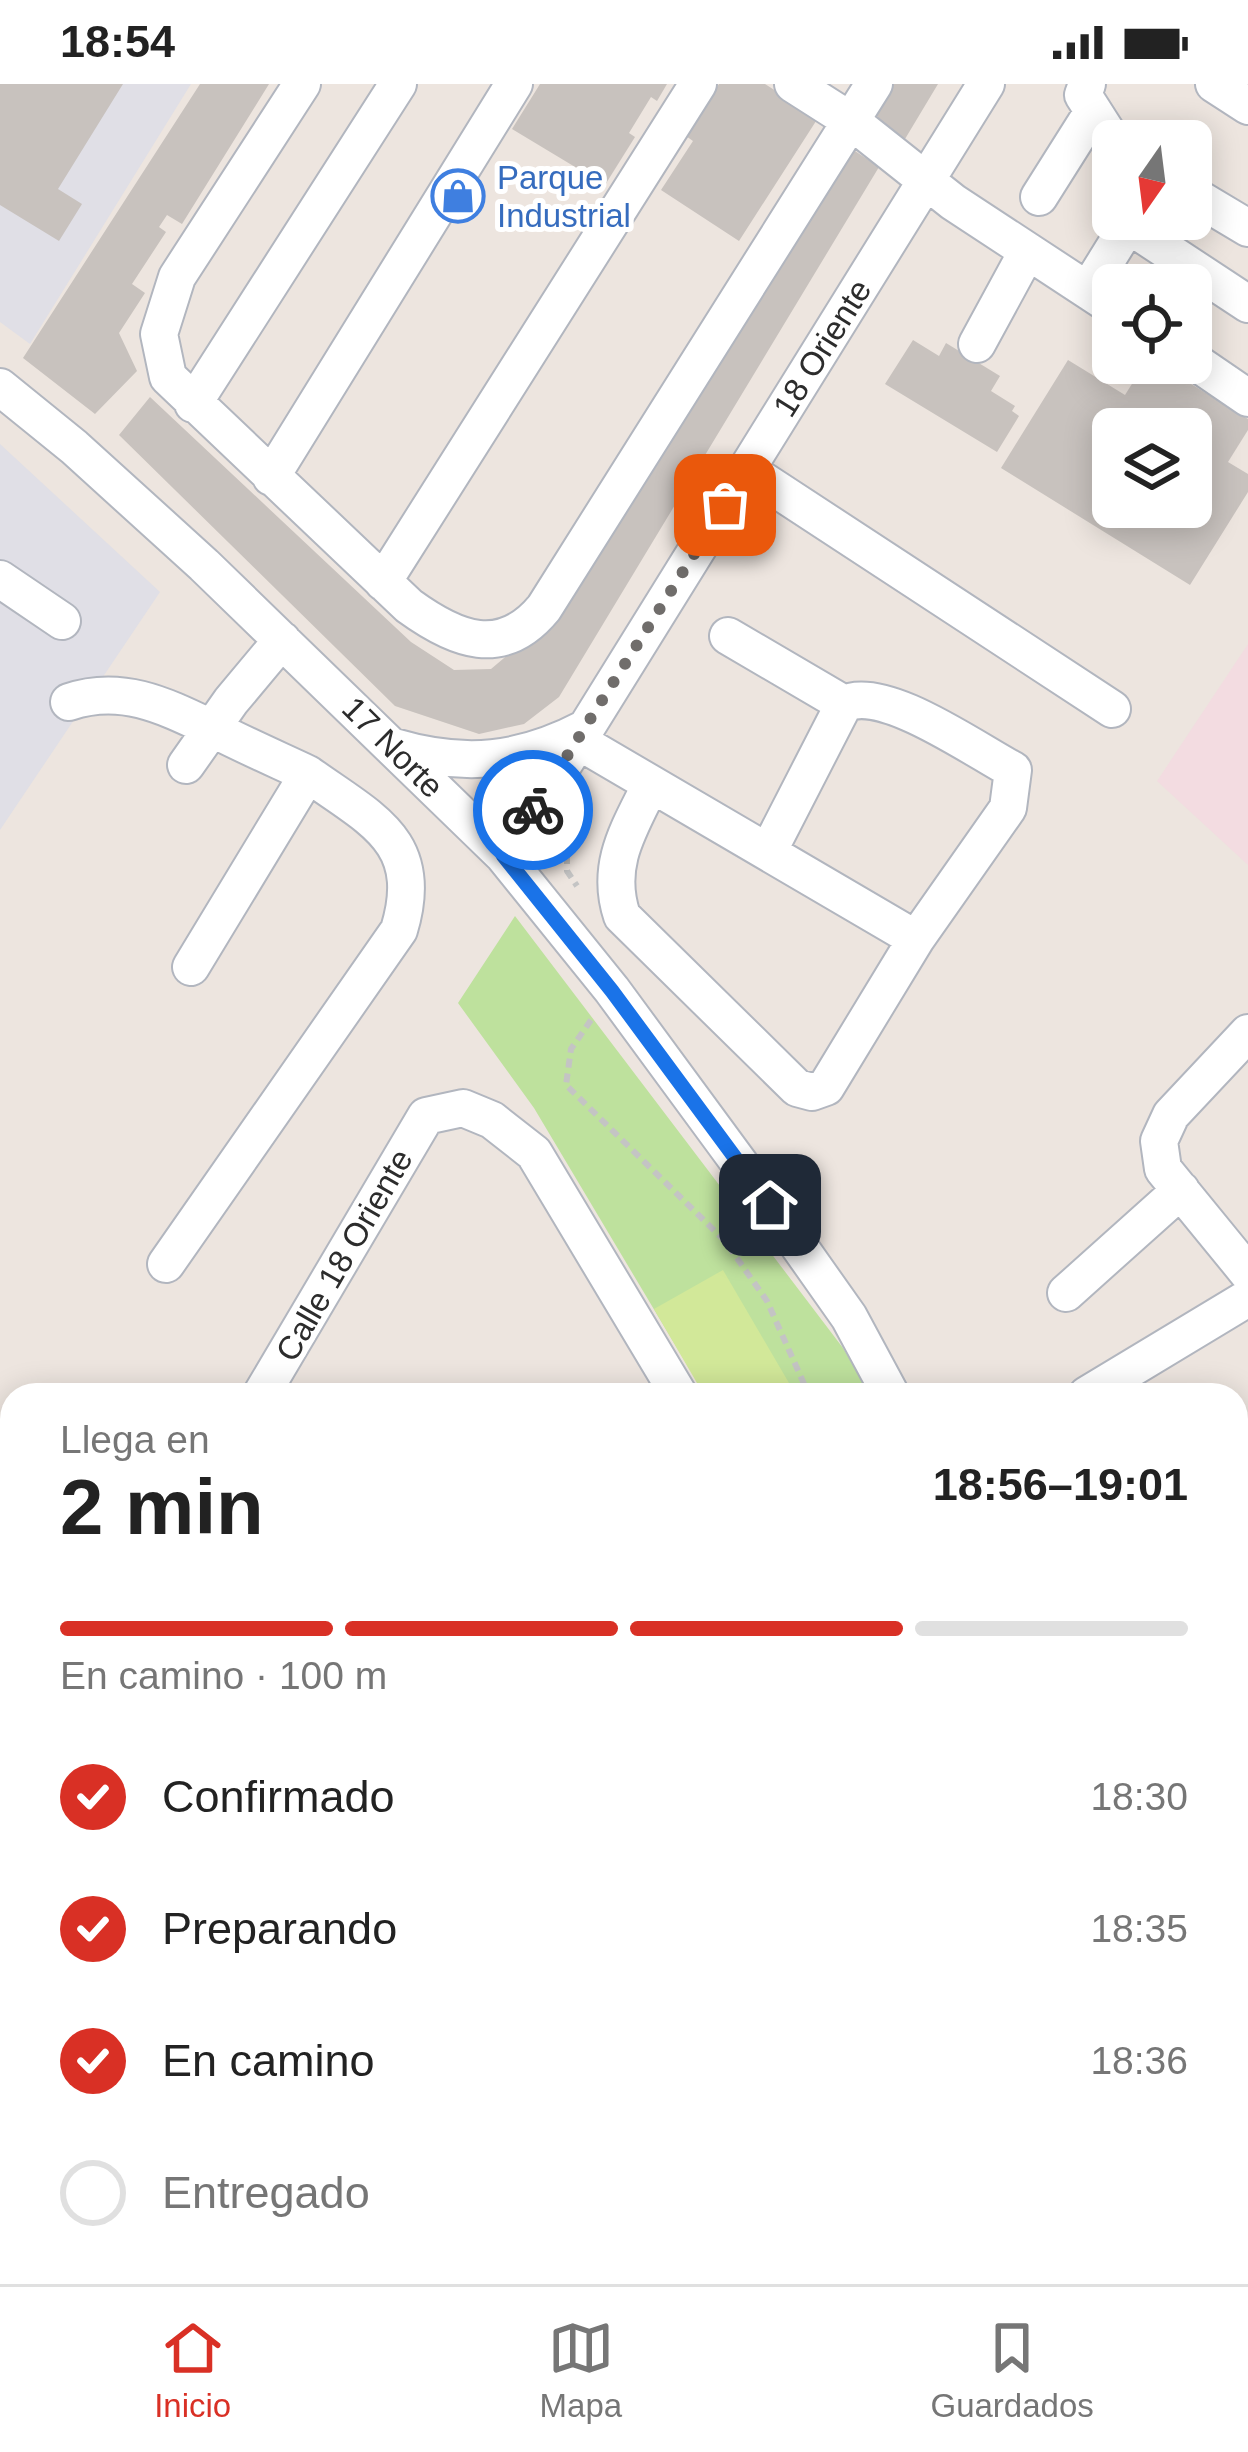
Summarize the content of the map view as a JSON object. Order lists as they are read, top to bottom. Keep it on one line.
{"streets":{"street":["18 Oriente","17 Norte","Calle 18 Oriente"]},"crossings":[["18 Oriente","17 Norte"]],"places":{"shop":["Parque Industrial"]},"north":"bottom","page":{"status":"18:54","heading":["2 min","Llega en","18:56–19:01"],"bar":"En camino · 100 m","list":[["Confirmado","18:30"],["Preparando","18:35"],["En camino","18:36"],"Entregado"],"tabs":["Inicio","Mapa","Guardados"]}}
